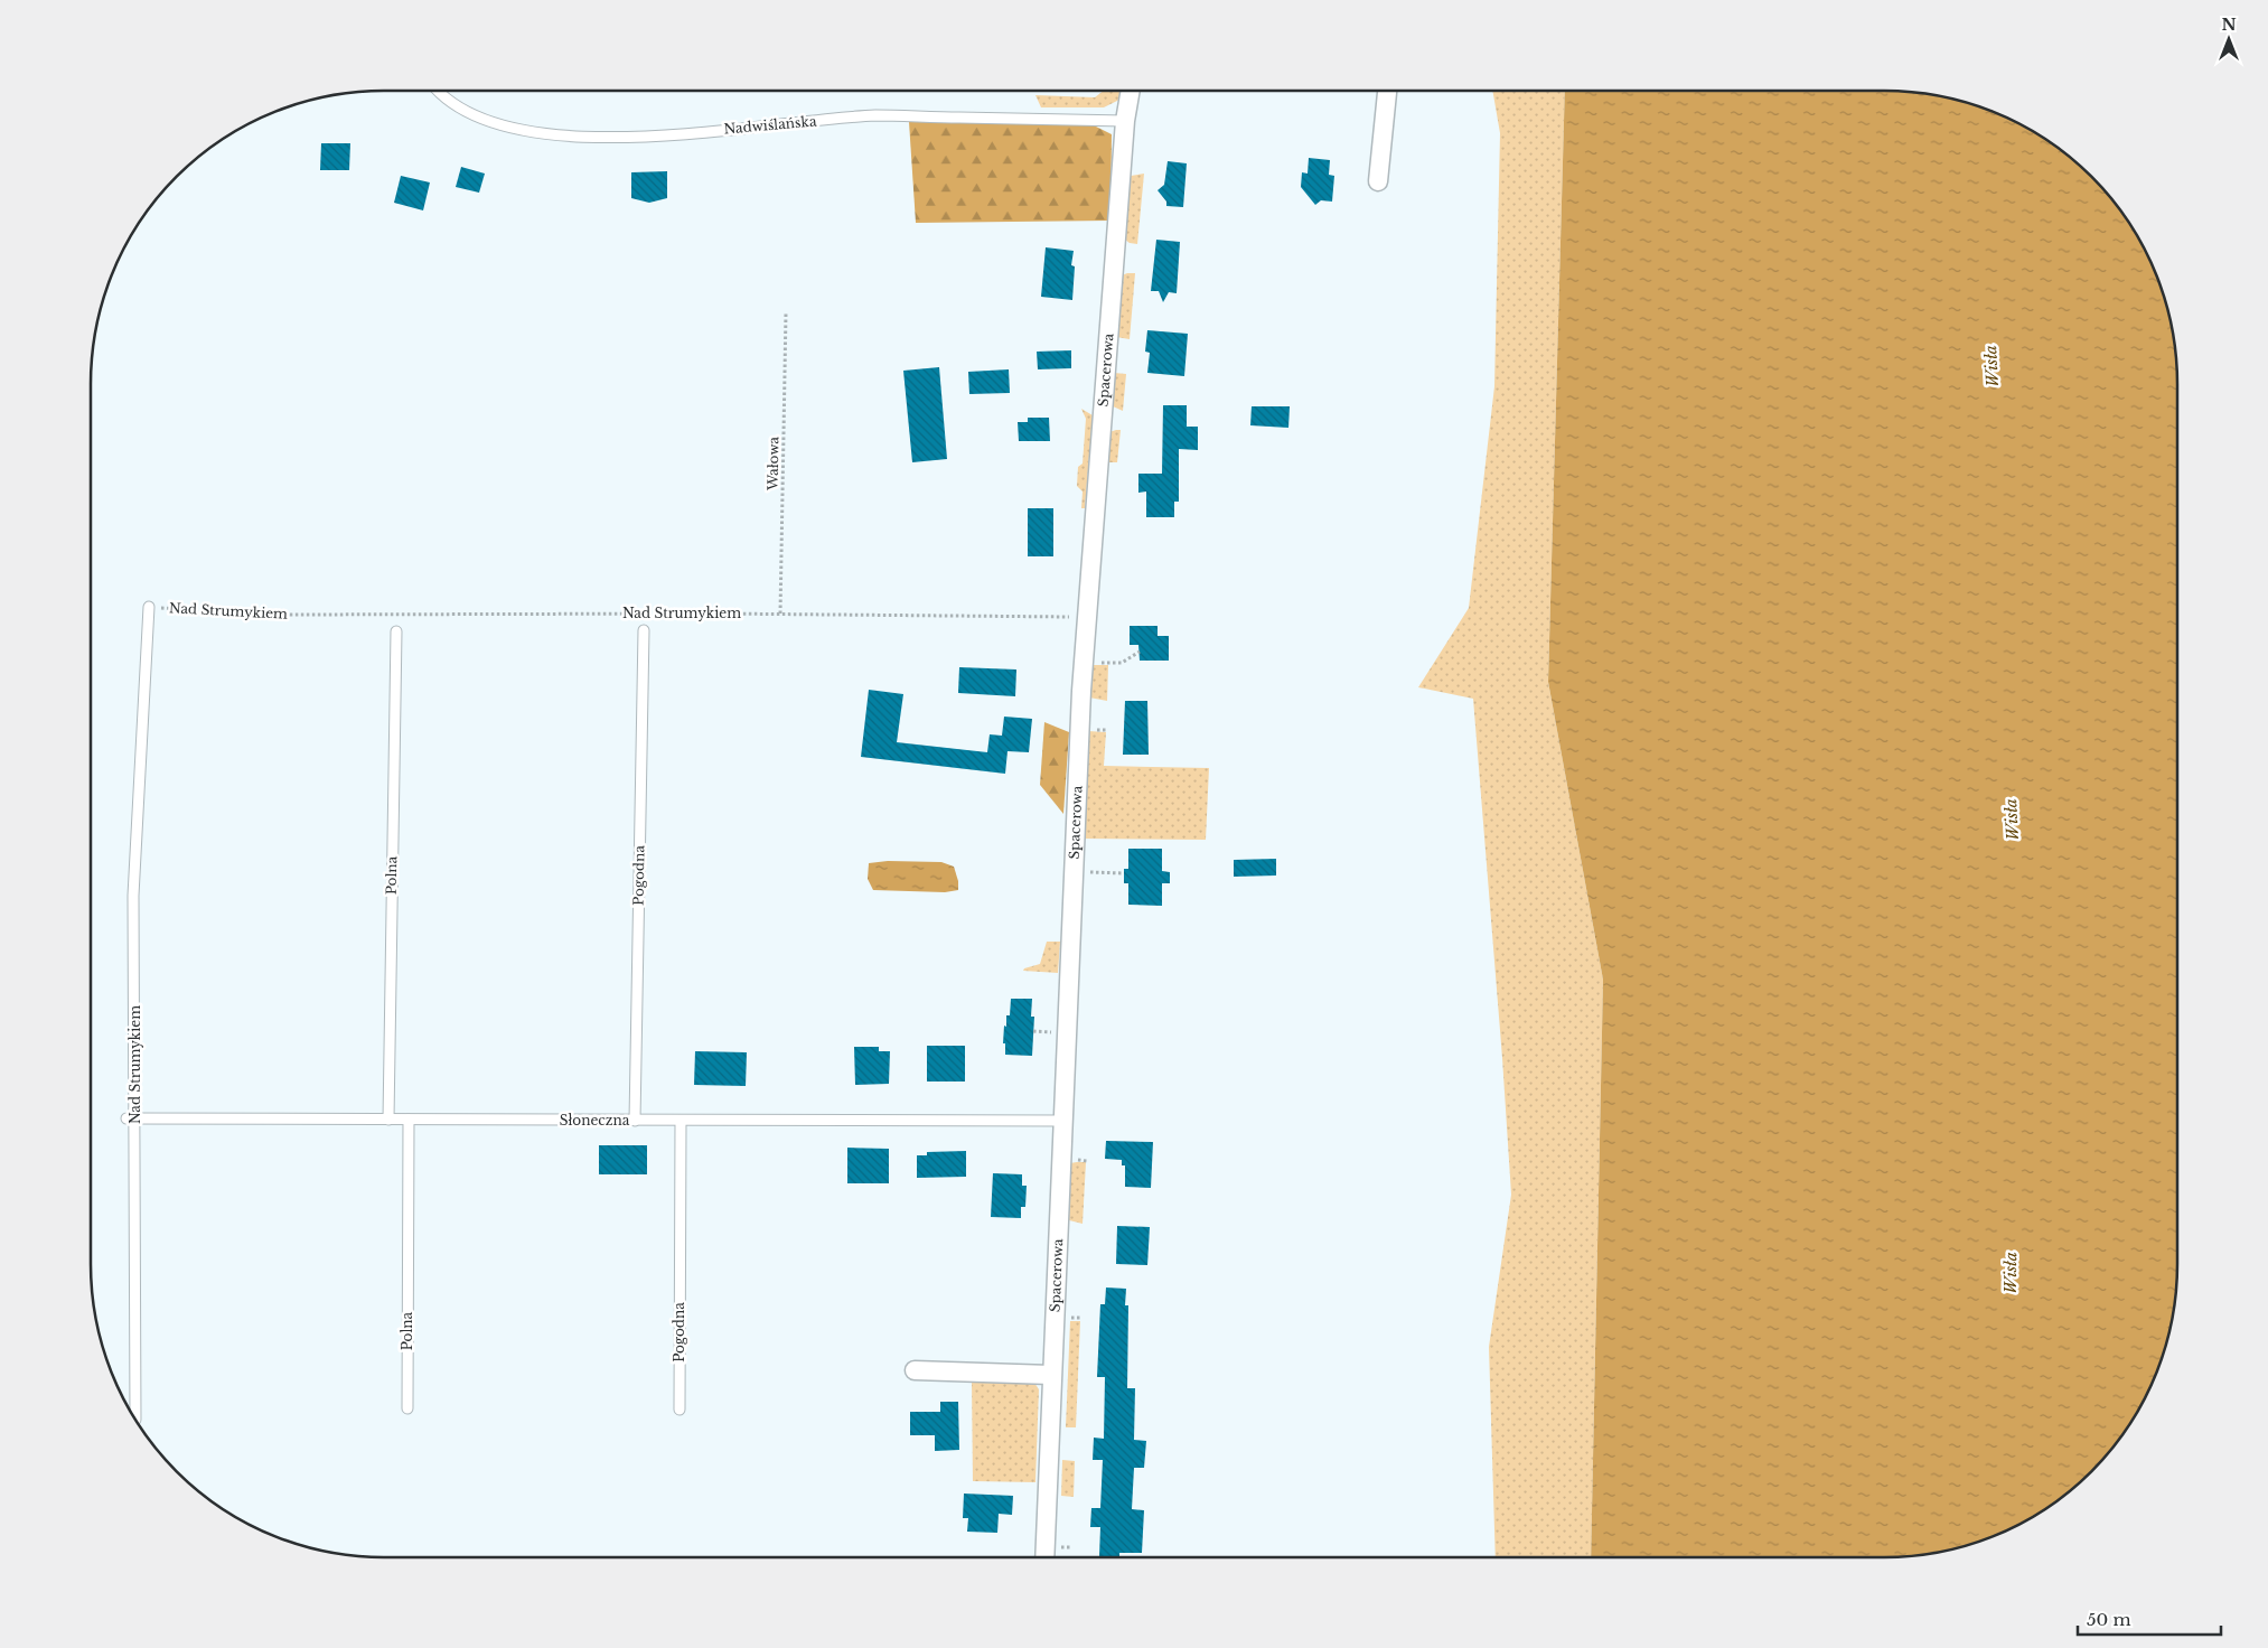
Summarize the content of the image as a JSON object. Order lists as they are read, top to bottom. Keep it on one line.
{"streets":{"street":["Spacerowa"],"lane":["Nadwiślańska","Nad Strumykiem","Polna","Pogodna","Słoneczna"],"path":["Wałowa"]},"crossings":[["Nadwiślańska","Spacerowa"],["Spacerowa","Nad Strumykiem"],["Spacerowa","Słoneczna"],["Wałowa","Nad Strumykiem"],["Nad Strumykiem","Słoneczna"],["Polna","Słoneczna"],["Pogodna","Słoneczna"]],"water":["Wisła"],"scale_bar":"50 m","north":"top"}
